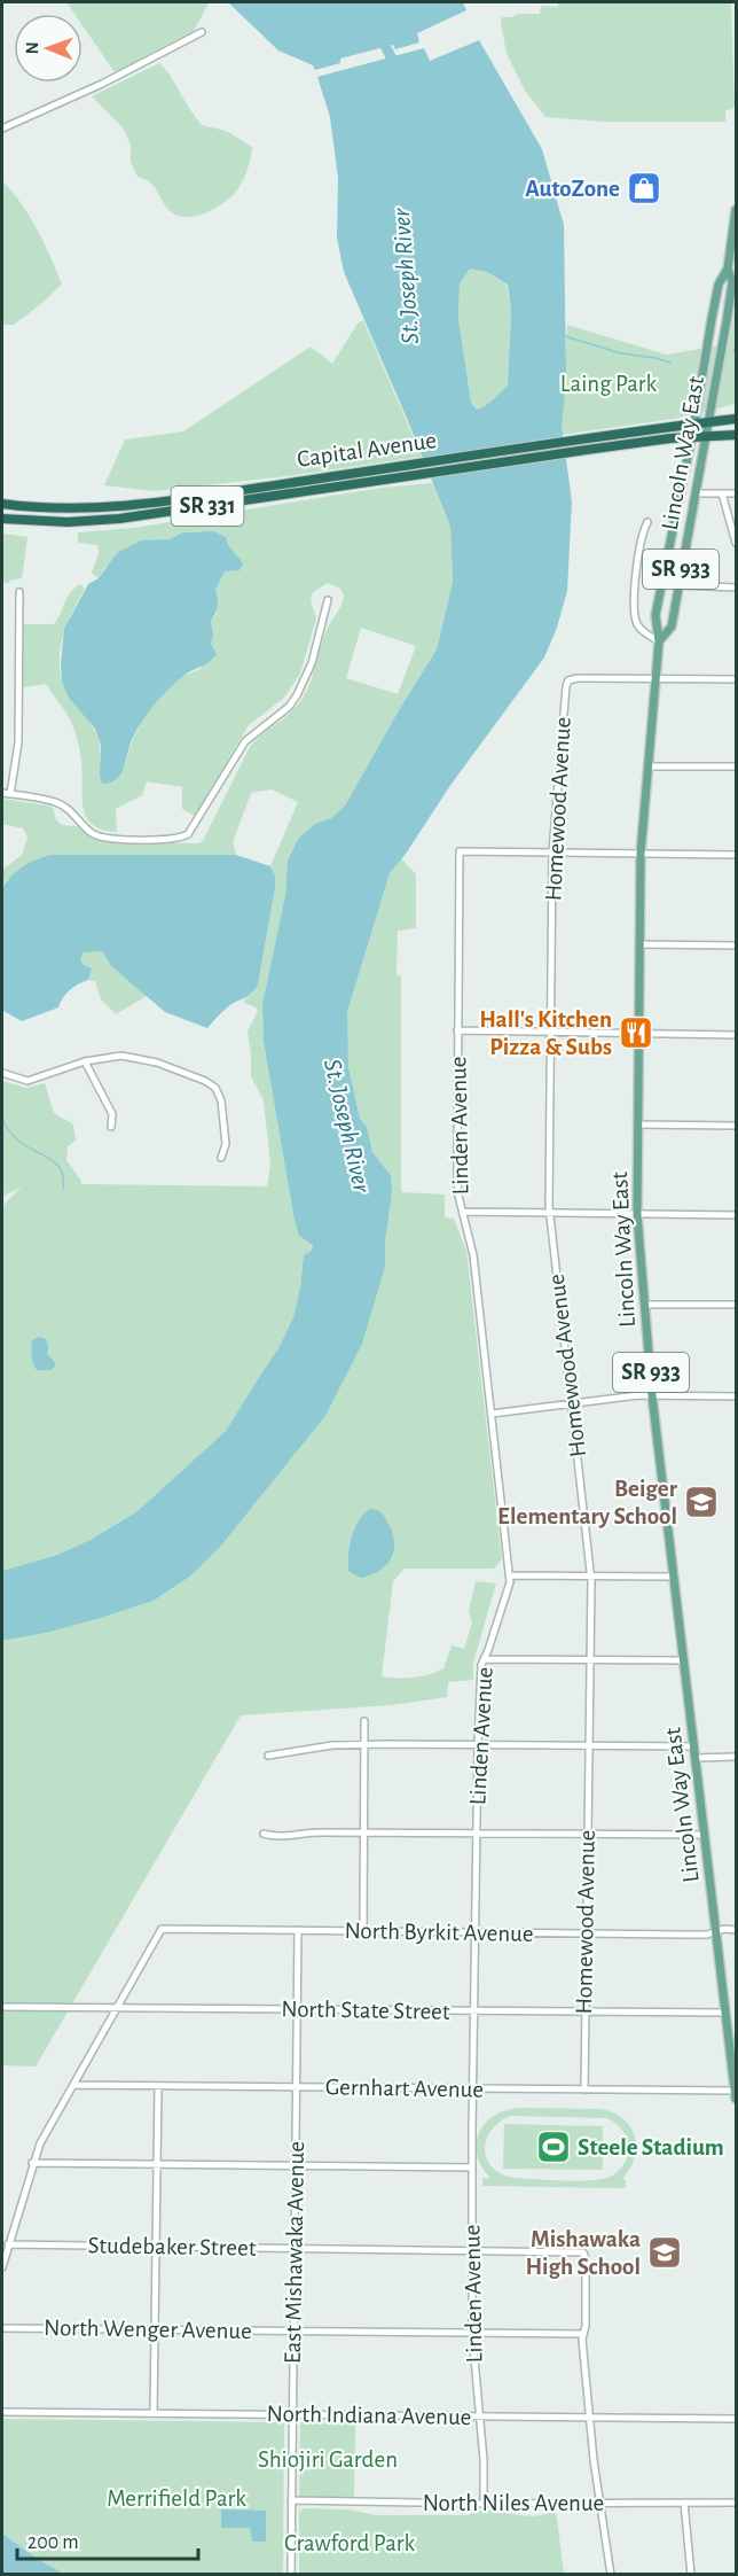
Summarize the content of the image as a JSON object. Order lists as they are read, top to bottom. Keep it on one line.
{"streets":{"highway":["Capital Avenue","SR 331"],"main road":["Lincoln Way East","SR 933"],"street":["Homewood Avenue","Linden Avenue","North Byrkit Avenue","North State Street","Gernhart Avenue","Studebaker Street","East Mishawaka Avenue","North Wenger Avenue","North Indiana Avenue","North Niles Avenue"]},"crossings":[["Capital Avenue","Lincoln Way East"],["Lincoln Way East","Homewood Avenue"],["Lincoln Way East","North Byrkit Avenue"],["Lincoln Way East","North State Street"],["Lincoln Way East","Gernhart Avenue"],["Homewood Avenue","Linden Avenue"],["Homewood Avenue","North Byrkit Avenue"],["Homewood Avenue","North State Street"],["Homewood Avenue","Gernhart Avenue"],["Linden Avenue","North Byrkit Avenue"],["Linden Avenue","North State Street"],["Linden Avenue","Gernhart Avenue"],["Linden Avenue","Studebaker Street"],["Linden Avenue","North Wenger Avenue"],["Linden Avenue","North Indiana Avenue"],["Linden Avenue","North Niles Avenue"],["North Byrkit Avenue","North State Street"],["North Byrkit Avenue","East Mishawaka Avenue"],["North State Street","East Mishawaka Avenue"],["Gernhart Avenue","East Mishawaka Avenue"],["Studebaker Street","East Mishawaka Avenue"],["Studebaker Street","North Wenger Avenue"],["East Mishawaka Avenue","North Wenger Avenue"],["East Mishawaka Avenue","North Indiana Avenue"],["East Mishawaka Avenue","North Niles Avenue"]],"water":["St. Joseph River"],"parks":["Laing Park","Shiojiri Garden","Merrifield Park","Crawford Park"],"places":{"shop":["AutoZone"],"restaurant":["Hall's Kitchen Pizza & Subs"],"school or university":["Beiger Elementary School","Mishawaka High School"],"sports":["Steele Stadium"]},"scale_bar":"200 m","north":"left"}
